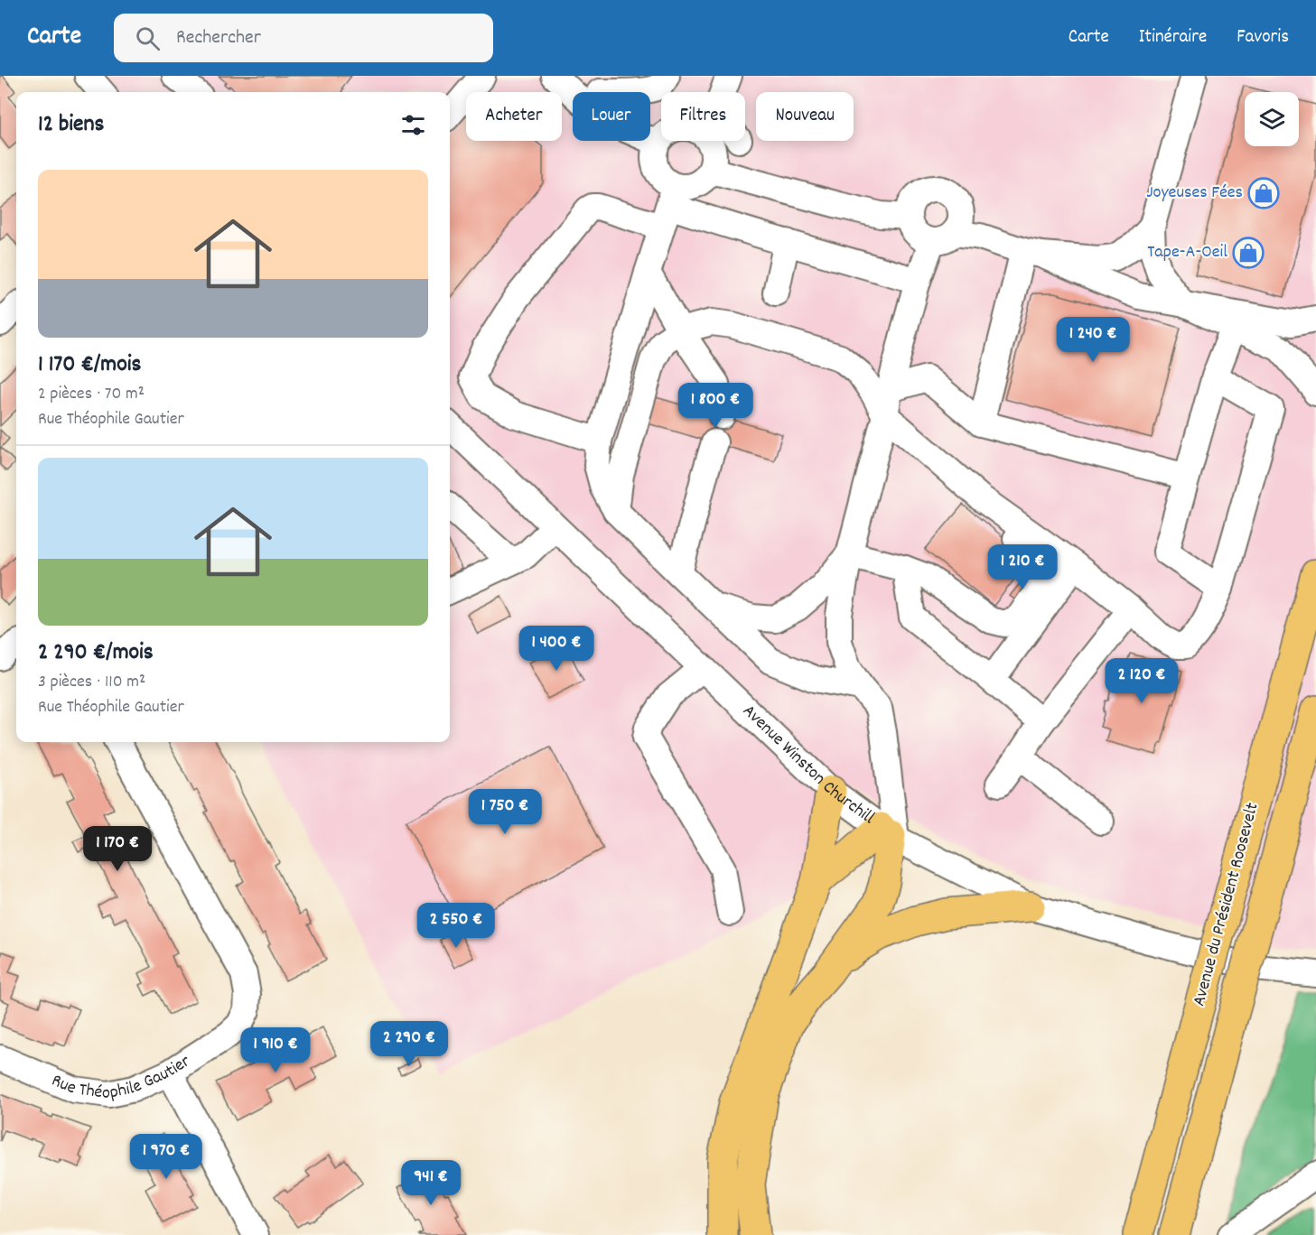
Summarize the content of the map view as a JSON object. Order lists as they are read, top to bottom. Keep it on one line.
{"streets":{"main road":["Avenue du Président Roosevelt"],"street":["Avenue Winston Churchill","Rue Théophile Gautier"]},"places":{"shop":["Joyeuses Fées","Tape-A-Oeil"]},"page":{"header":"Carte","search":"Rechercher","nav":["Carte","Itinéraire","Favoris"],"chip":["Acheter","Louer","Filtres","Nouveau"],"heading":"12 biens","list":[{"name":"1 170 €/mois","note":"2 pièces · 70 m² · Rue Théophile Gautier"},{"name":"2 290 €/mois","note":"3 pièces · 110 m² · Rue Théophile Gautier"}],"price":["1 240 €","1 800 €","1 210 €","1 400 €","2 120 €","1 750 €","1 170 €","2 550 €","2 290 €","1 910 €","1 970 €","941 €"]}}
